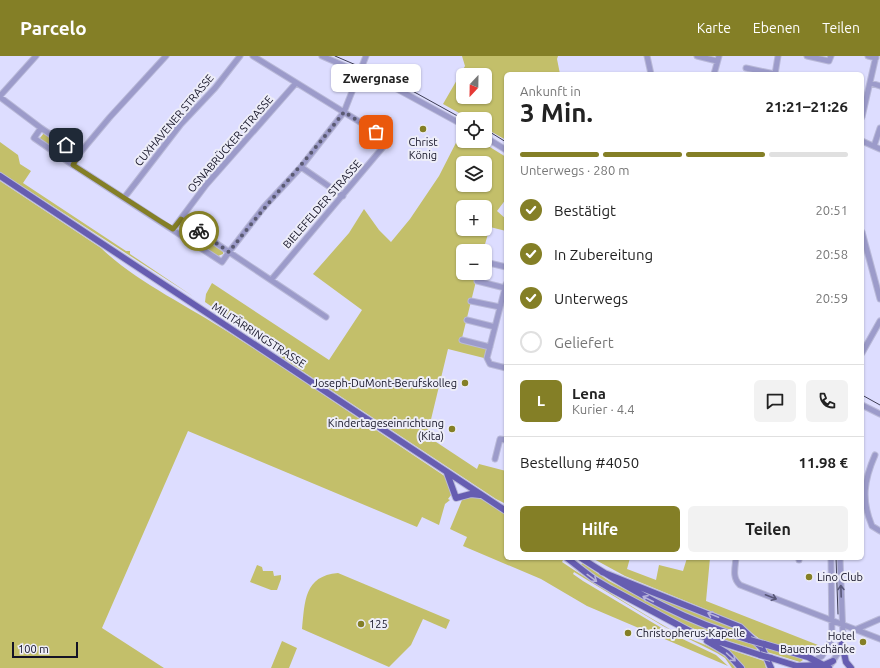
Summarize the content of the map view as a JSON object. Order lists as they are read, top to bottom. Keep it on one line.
{"streets":{"main road":["MILITÄRRINGSTRASSE"],"street":["CUXHAVENER STRASSE","OSNABRÜCKER STRASSE","BIELEFELDER STRASSE"]},"places":["Christ König","Zwergnase","Joseph-DuMont-Berufskolleg","Kindertageseinrichtung (Kita)","Lino Club","125","Christopherus-Kapelle","Hotel Bauernschänke"],"scale_bar":"100 m","north":"bottom","page":{"header":"Parcelo","nav":["Karte","Ebenen","Teilen"],"bubble":"Zwergnase","map_buttons":["+","−"],"heading":["3 Min.","Ankunft in","21:21–21:26"],"panel":["Lena","Kurier · 4.4","Bestellung #4050","11.98 €"],"bar":"Unterwegs · 280 m","list":[["Bestätigt","20:51"],["In Zubereitung","20:58"],["Unterwegs","20:59"],"Geliefert"],"round":"L","buttons":["Hilfe","Teilen"],"scale":"100 m"}}
